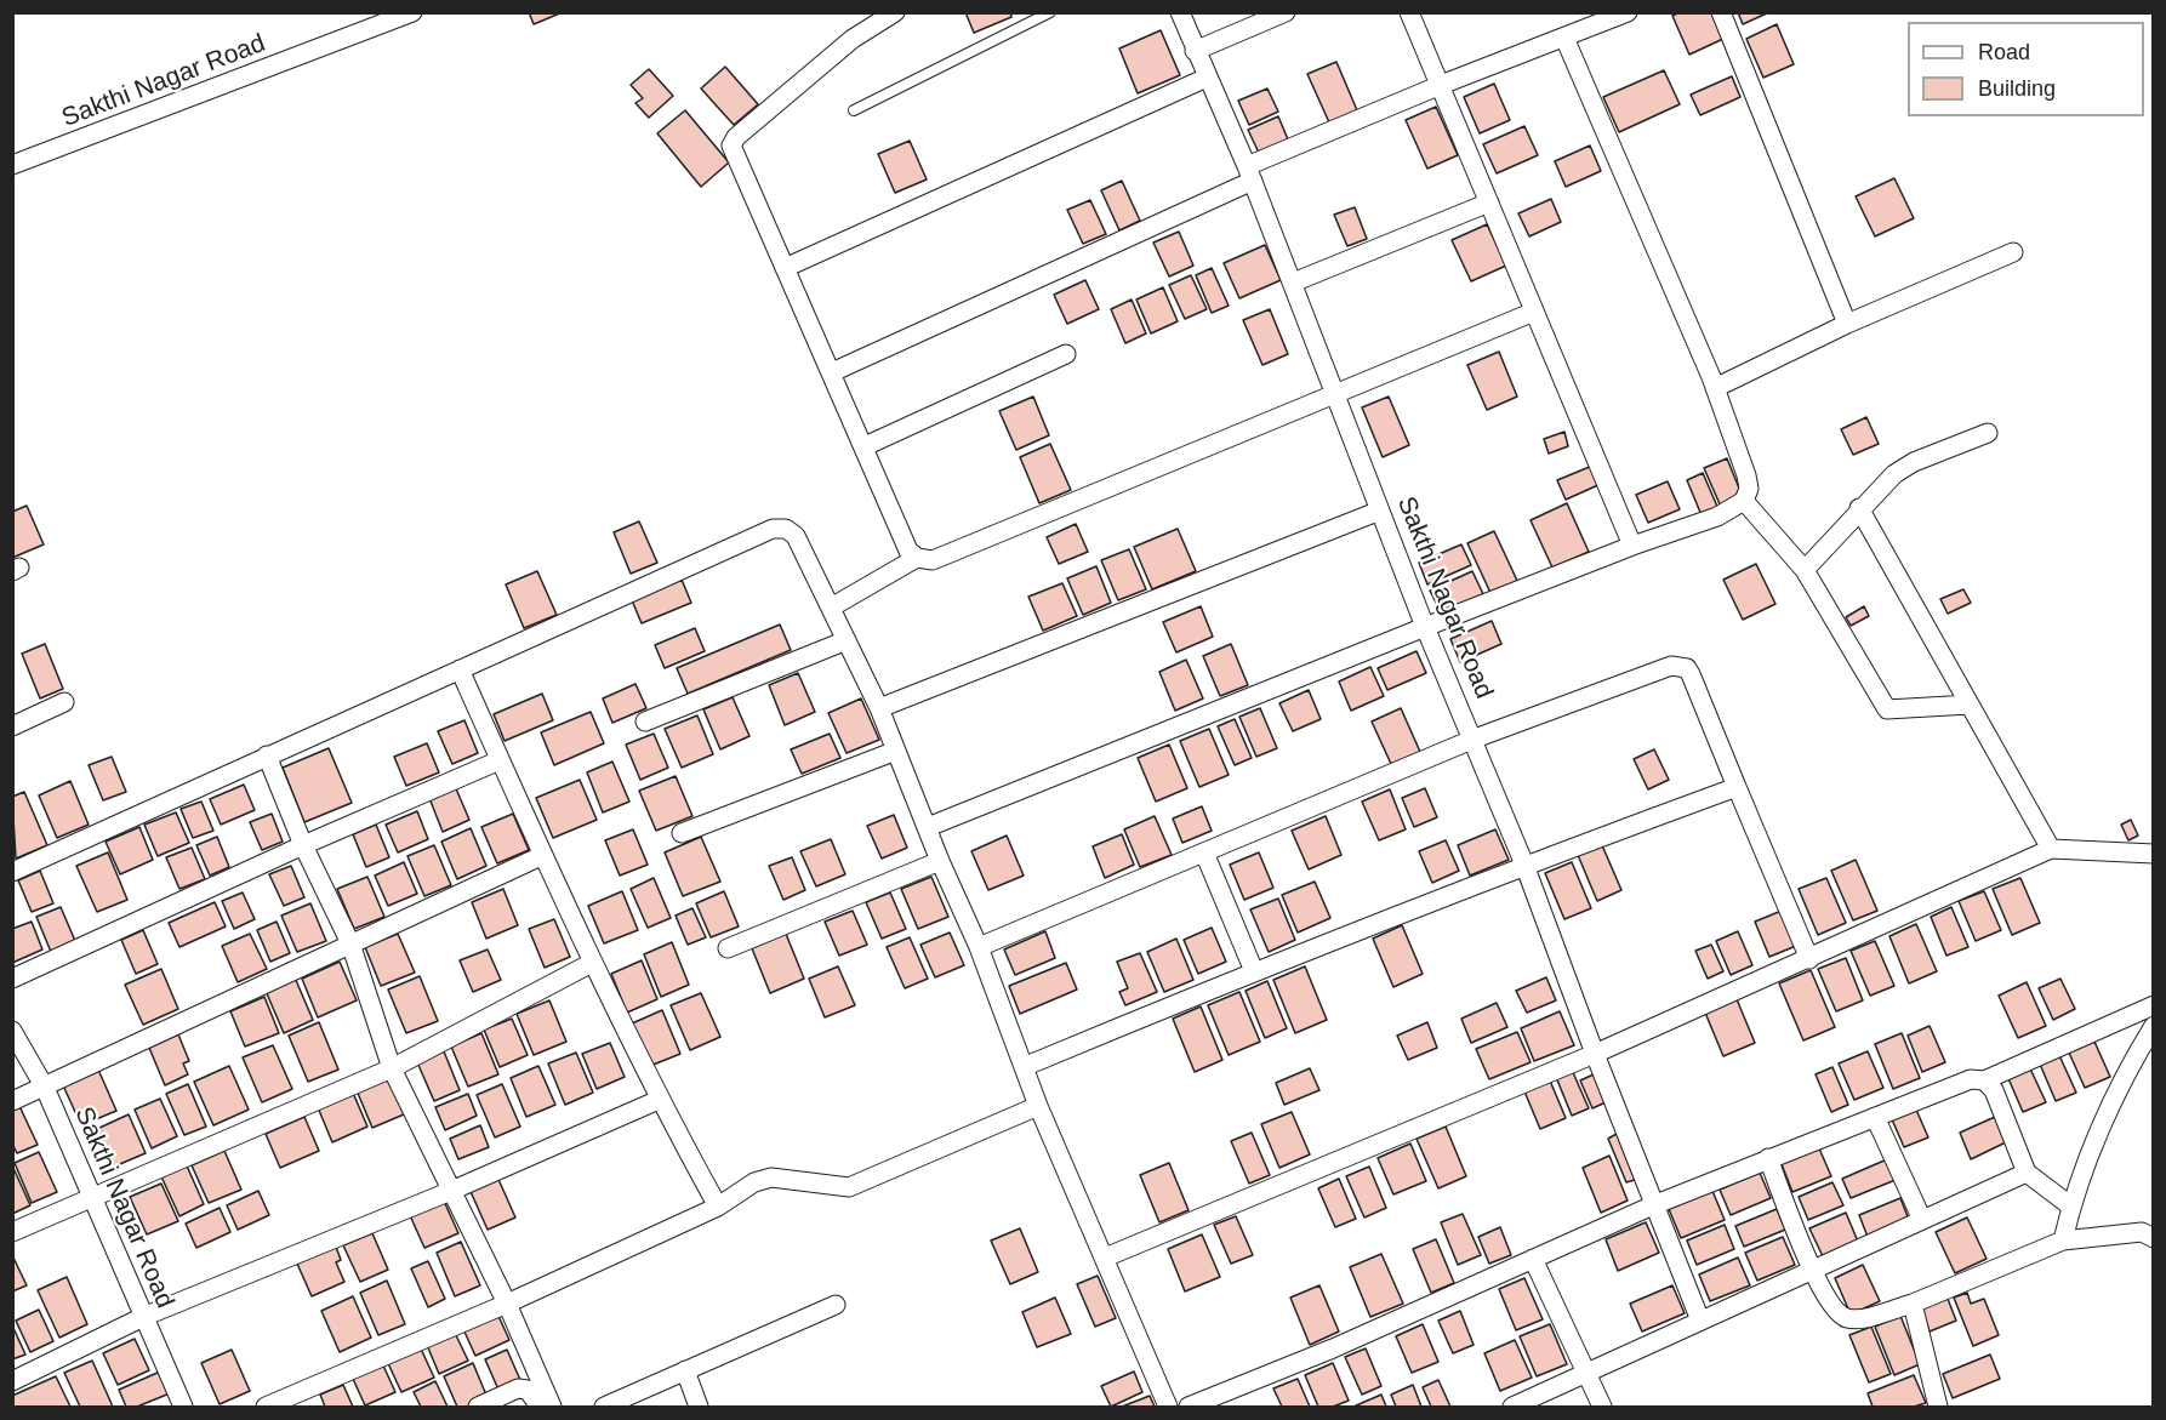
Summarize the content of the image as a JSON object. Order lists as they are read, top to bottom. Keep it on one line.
{"streets":{"street":["Sakthi Nagar Road"]},"legend":["Road","Building"]}
